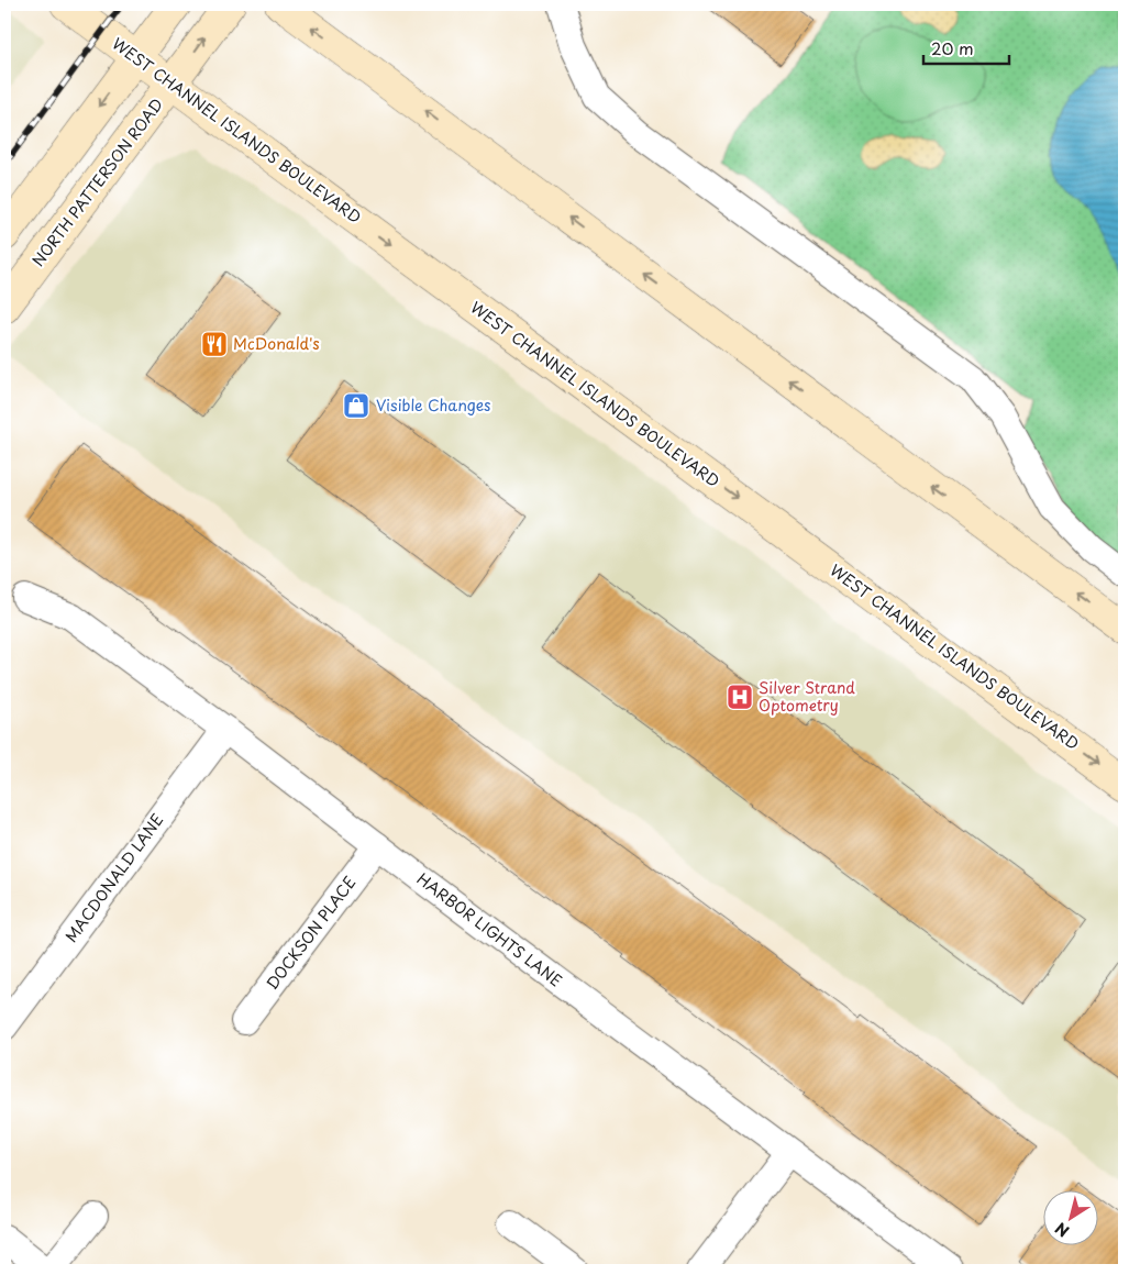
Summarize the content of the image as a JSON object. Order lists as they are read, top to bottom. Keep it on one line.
{"streets":{"main road":["WEST CHANNEL ISLANDS BOULEVARD","NORTH PATTERSON ROAD"],"street":["MACDONALD LANE","HARBOR LIGHTS LANE","DOCKSON PLACE"]},"crossings":[["WEST CHANNEL ISLANDS BOULEVARD","NORTH PATTERSON ROAD"],["MACDONALD LANE","HARBOR LIGHTS LANE"],["HARBOR LIGHTS LANE","DOCKSON PLACE"]],"places":{"restaurant":["McDonald's"],"shop":["Visible Changes"],"hospital":["Silver Strand Optometry"]},"scale_bar":"20 m","north":"bottom left"}
